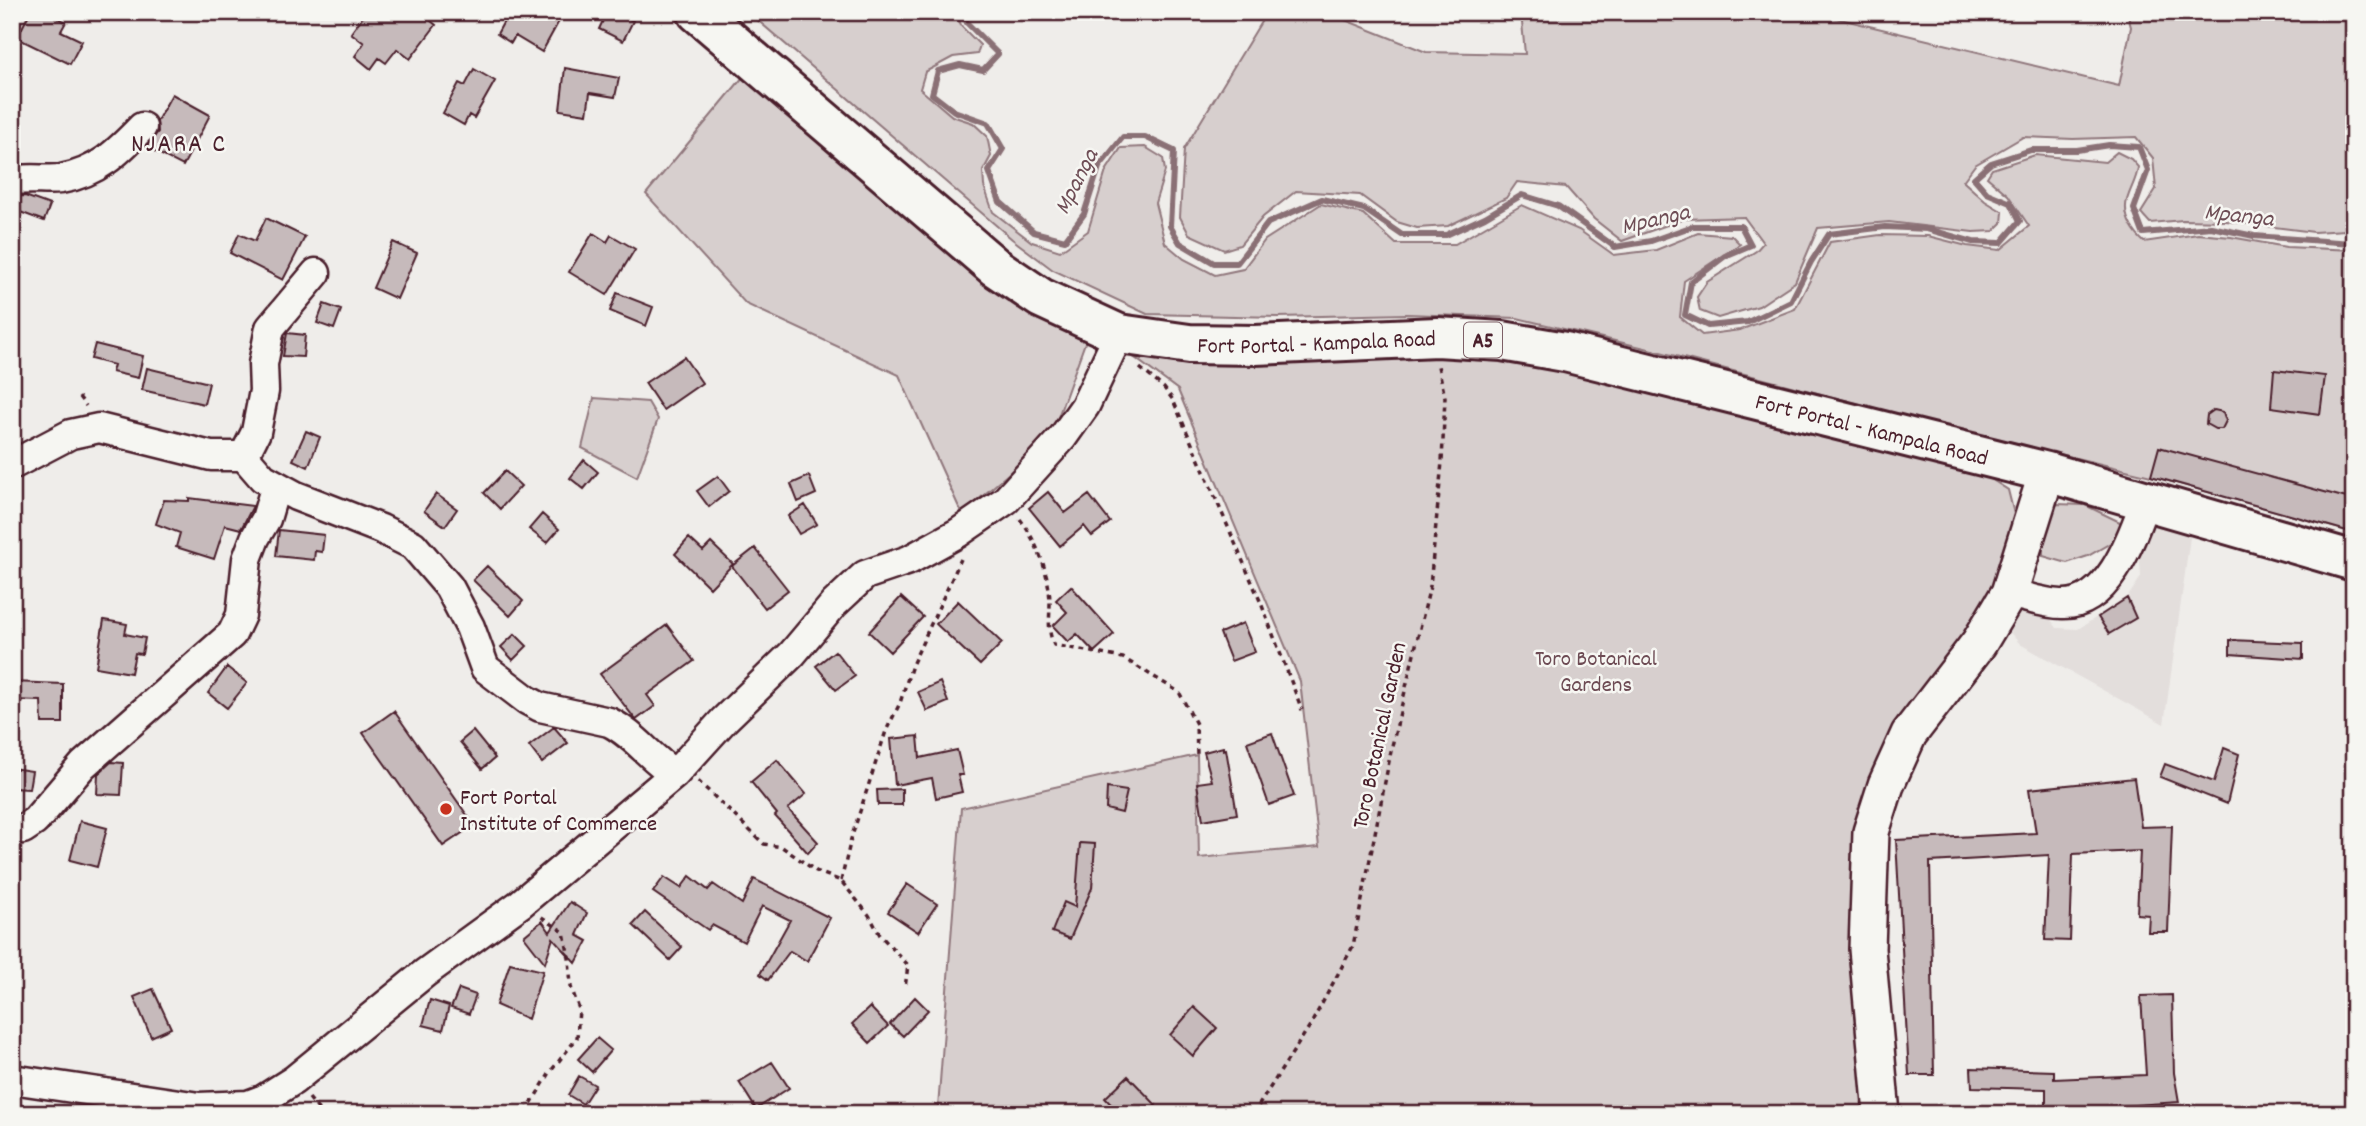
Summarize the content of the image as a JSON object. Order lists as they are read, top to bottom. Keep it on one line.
{"streets":{"highway":["A5","Fort Portal - Kampala Road"],"path":["Toro Botanical Garden"]},"crossings":[["Fort Portal - Kampala Road","Toro Botanical Garden"]],"districts":["NJARA C"],"water":["Mpanga"],"parks":["Toro Botanical Gardens"],"places":["Fort Portal Institute of Commerce"]}
